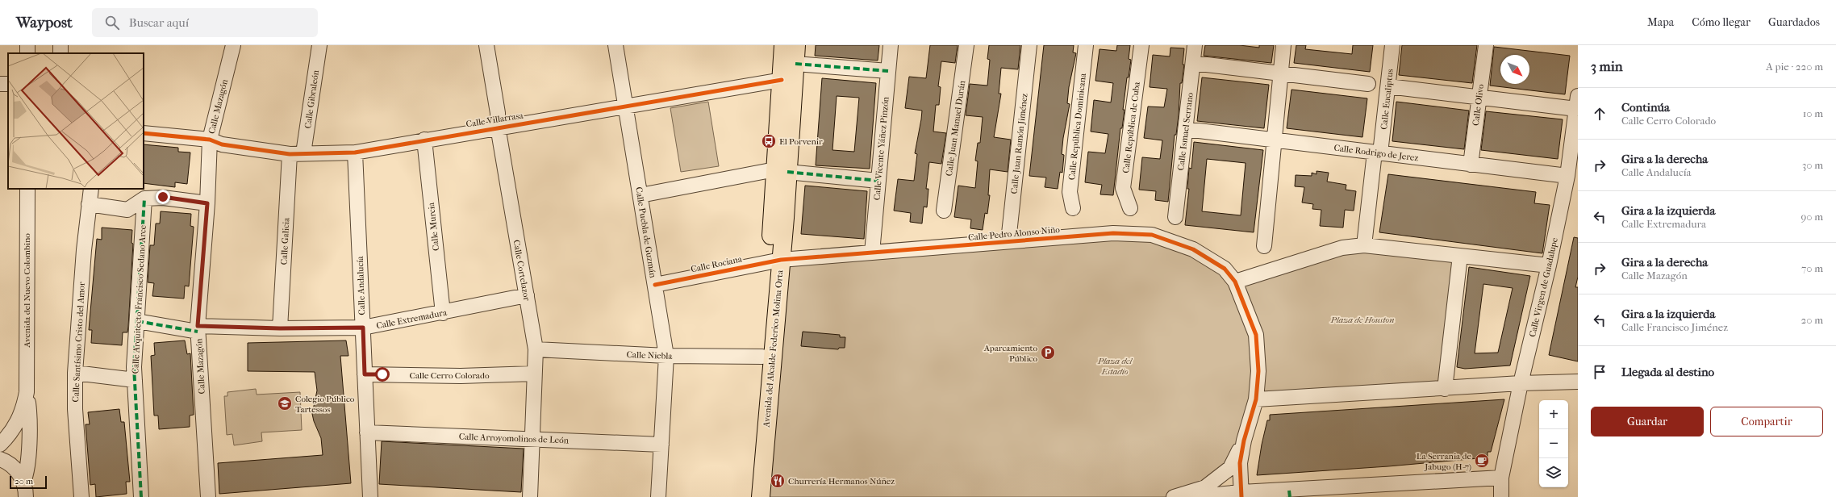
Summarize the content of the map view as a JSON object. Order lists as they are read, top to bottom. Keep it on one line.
{"streets":{"main road":["Avenida del Alcalde Federico Molina Orta"],"street":["Calle Gibraleón","Calle Eucaliptus","Calle Olivo","Calle Mazagón","Calle Villarrasa","Calle República Dominicana","Calle República de Cuba","Calle Juan Manuel Durán","Calle Ismael Serrano","Calle Juan Ramón Jiménez","Calle Vicente Yáñez Pinzón","Calle Rodrigo de Jerez","Calle Murcia","Calle Puebla de Guzmán","Calle Pedro Alonso Niño","Calle Galicia","Calle Rociana","Calle Cortelazor","Calle Andalucía","Calle Virgen de Guadalupe","Avenida del Nuevo Colombino","Calle Arquitecto Francisco Sedano Arce","Calle Extremadura","Calle Santísimo Cristo del Amor","Calle Niebla","Calle Cerro Colorado","Calle Arroyomolinos de León"]},"crossings":[["Calle Gibraleón","Calle Villarrasa"],["Calle Eucaliptus","Calle Rodrigo de Jerez"],["Calle Olivo","Calle Rodrigo de Jerez"],["Calle Mazagón","Calle Villarrasa"],["Calle Mazagón","Calle Extremadura"],["Calle Villarrasa","Calle Murcia"],["Calle Villarrasa","Calle Puebla de Guzmán"],["Calle Villarrasa","Calle Galicia"],["Calle Villarrasa","Calle Cortelazor"],["Calle Villarrasa","Calle Andalucía"],["Calle Villarrasa","Avenida del Alcalde Federico Molina Orta"],["Calle Ismael Serrano","Calle Rodrigo de Jerez"],["Calle Juan Ramón Jiménez","Calle Pedro Alonso Niño"],["Calle Vicente Yáñez Pinzón","Calle Pedro Alonso Niño"],["Calle Rodrigo de Jerez","Calle Virgen de Guadalupe"],["Calle Murcia","Calle Extremadura"],["Calle Puebla de Guzmán","Calle Rociana"],["Calle Puebla de Guzmán","Calle Niebla"],["Calle Puebla de Guzmán","Calle Arroyomolinos de León"],["Calle Pedro Alonso Niño","Calle Rociana"],["Calle Pedro Alonso Niño","Avenida del Alcalde Federico Molina Orta"],["Calle Galicia","Calle Extremadura"],["Calle Rociana","Avenida del Alcalde Federico Molina Orta"],["Calle Cortelazor","Calle Extremadura"],["Calle Cortelazor","Calle Niebla"],["Calle Cortelazor","Calle Cerro Colorado"],["Calle Cortelazor","Calle Arroyomolinos de León"],["Calle Andalucía","Calle Extremadura"],["Calle Andalucía","Calle Cerro Colorado"],["Calle Andalucía","Calle Arroyomolinos de León"],["Calle Arquitecto Francisco Sedano Arce","Calle Extremadura"],["Avenida del Alcalde Federico Molina Orta","Calle Niebla"]],"parks":["Plaza de Houston","Plaza del Estadio"],"places":{"bus stop":["El Porvenir"],"parking":["Aparcamiento Público"],"school or university":["Colegio Público Tartessos"],"cafe":["La Serrania de Jabugo (H-7)"],"restaurant":["Churrería Hermanos Núñez"]},"scale_bar":"20 m","north":"bottom right","page":{"header":"Waypost","search":"Buscar aquí","nav":["Mapa","Cómo llegar","Guardados"],"heading":["3 min","A pie · 220 m"],"list":[["Continúa","Calle Cerro Colorado","10 m"],["Gira a la derecha","Calle Andalucía","30 m"],["Gira a la izquierda","Calle Extremadura","90 m"],["Gira a la derecha","Calle Mazagón","70 m"],["Gira a la izquierda","Calle Francisco Jiménez","20 m"],"Llegada al destino"],"buttons":["Guardar","Compartir"],"map_buttons":["+","−"],"scale":"20 m"}}
